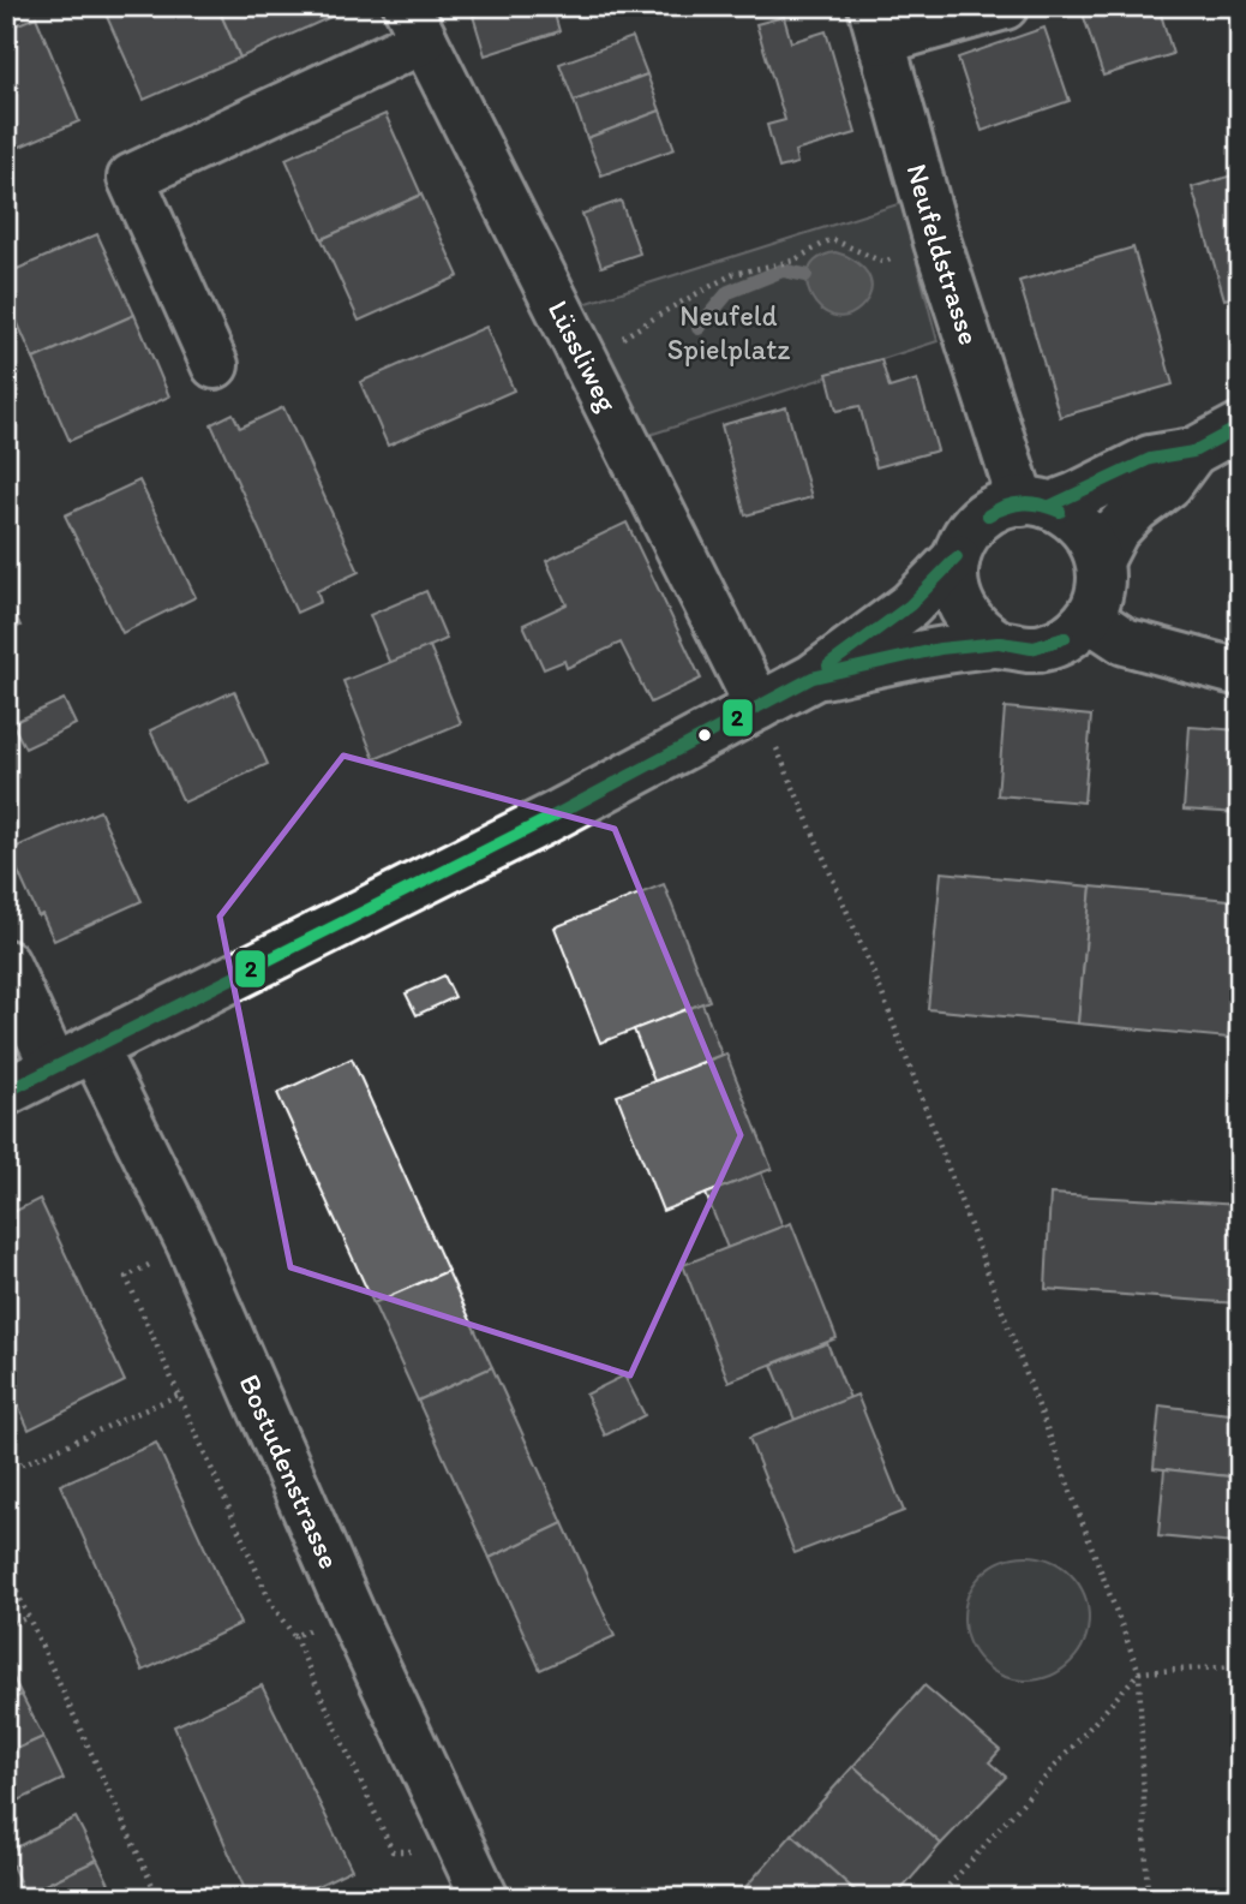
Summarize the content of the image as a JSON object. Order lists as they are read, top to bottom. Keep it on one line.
{"streets":{"street":["Neufeldstrasse","Lüssliweg","Bostudenstrasse"]},"parks":["Neufeld Spielplatz"],"lines":["transit line 2"]}
